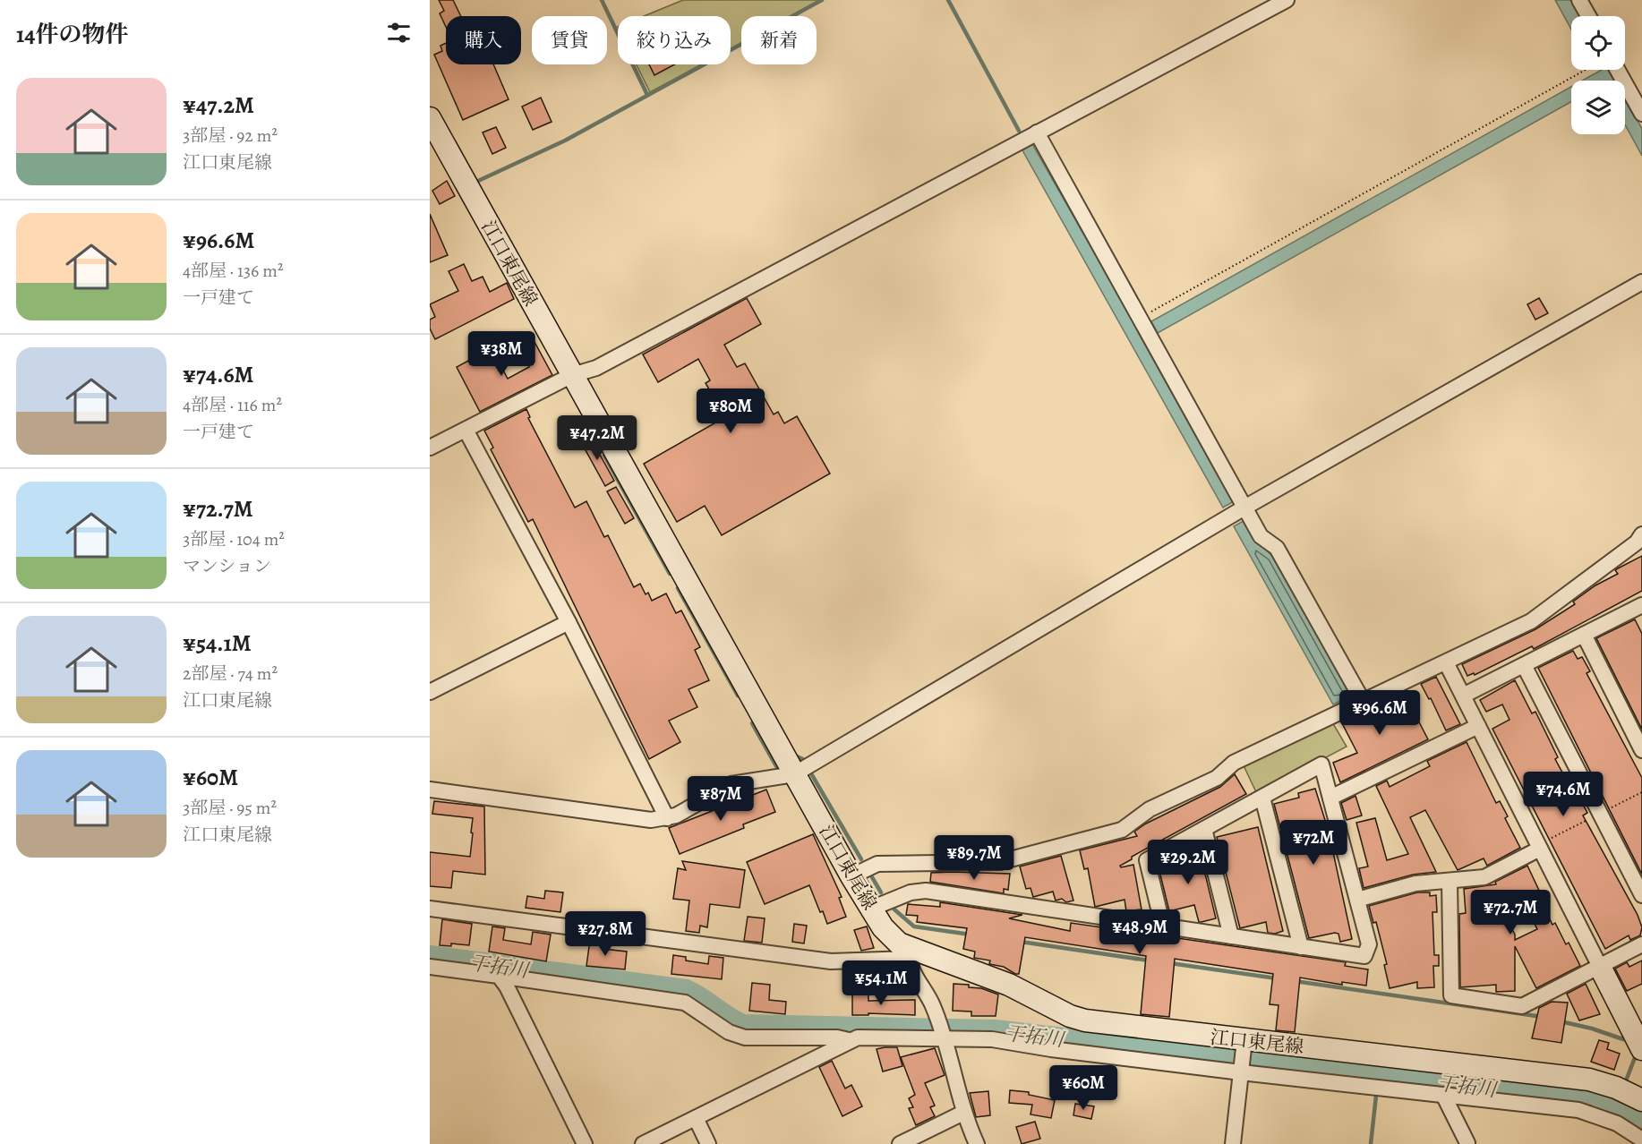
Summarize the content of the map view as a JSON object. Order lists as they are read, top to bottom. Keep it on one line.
{"streets":{"main road":["江口東尾線"]},"water":["干拓川"],"page":{"heading":"14件の物件","chip":["購入","賃貸","絞り込み","新着"],"list":[{"name":"¥47.2M","note":"3部屋 · 92 m² · 江口東尾線"},{"name":"¥96.6M","note":"4部屋 · 136 m² · 一戸建て"},{"name":"¥74.6M","note":"4部屋 · 116 m² · 一戸建て"},{"name":"¥72.7M","note":"3部屋 · 104 m² · マンション"},{"name":"¥54.1M","note":"2部屋 · 74 m² · 江口東尾線"},{"name":"¥60M","note":"3部屋 · 95 m² · 江口東尾線"}],"price":["¥38M","¥80M","¥47.2M","¥96.6M","¥74.6M","¥87M","¥72M","¥89.7M","¥29.2M","¥72.7M","¥48.9M","¥27.8M","¥54.1M","¥60M"]}}
